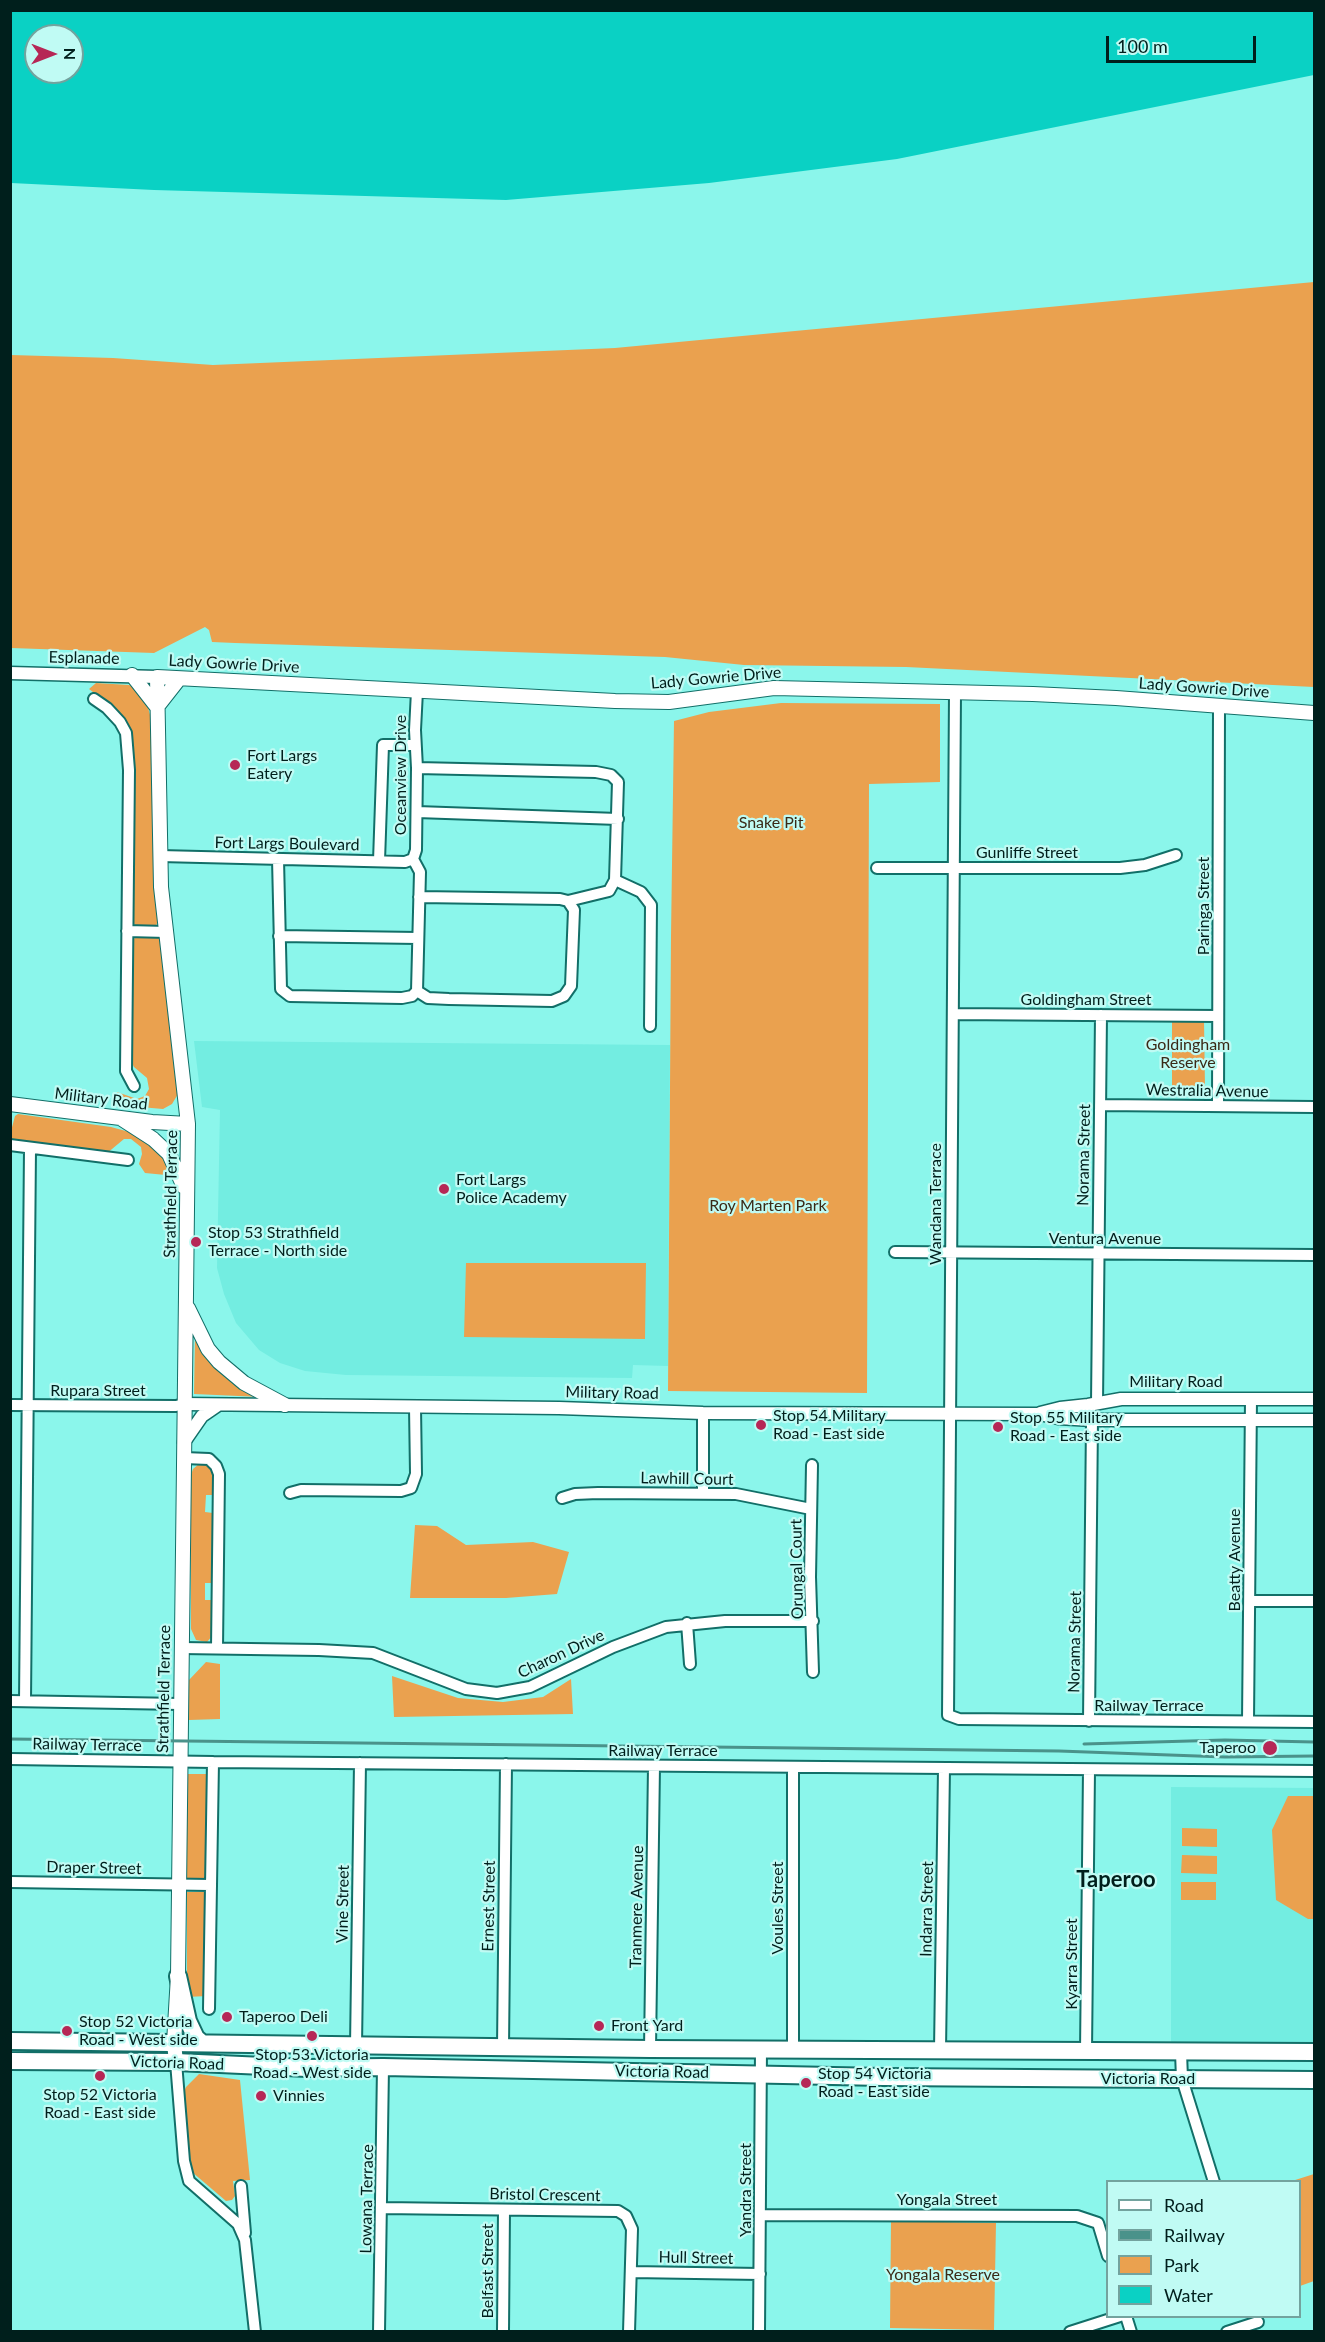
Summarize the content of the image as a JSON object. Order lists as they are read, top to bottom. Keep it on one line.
{"streets":{"highway":["Victoria Road"],"main road":["Lady Gowrie Drive","Military Road","Strathfield Terrace"],"street":["Esplanade","Oceanview Drive","Fort Largs Boulevard","Gunliffe Street","Paringa Street","Goldingham Street","Westralia Avenue","Norama Street","Wandana Terrace","Ventura Avenue","Rupara Street","Lawhill Court","Beatty Avenue","Orungal Court","Charon Drive","Railway Terrace","Draper Street","Vine Street","Ernest Street","Tranmere Avenue","Voules Street","Indarra Street","Kyarra Street","Yandra Street","Bristol Crescent","Lowana Terrace","Yongala Street","Hull Street","Belfast Street"]},"crossings":[["Esplanade","Lady Gowrie Drive"],["Esplanade","Strathfield Terrace"],["Lady Gowrie Drive","Oceanview Drive"],["Lady Gowrie Drive","Paringa Street"],["Lady Gowrie Drive","Strathfield Terrace"],["Lady Gowrie Drive","Wandana Terrace"],["Oceanview Drive","Fort Largs Boulevard"],["Fort Largs Boulevard","Strathfield Terrace"],["Gunliffe Street","Wandana Terrace"],["Paringa Street","Goldingham Street"],["Paringa Street","Westralia Avenue"],["Goldingham Street","Norama Street"],["Goldingham Street","Wandana Terrace"],["Westralia Avenue","Norama Street"],["Military Road","Norama Street"],["Military Road","Strathfield Terrace"],["Military Road","Wandana Terrace"],["Military Road","Rupara Street"],["Military Road","Beatty Avenue"],["Norama Street","Ventura Avenue"],["Norama Street","Railway Terrace"],["Strathfield Terrace","Rupara Street"],["Strathfield Terrace","Charon Drive"],["Strathfield Terrace","Railway Terrace"],["Strathfield Terrace","Draper Street"],["Strathfield Terrace","Victoria Road"],["Wandana Terrace","Ventura Avenue"],["Wandana Terrace","Railway Terrace"],["Lawhill Court","Orungal Court"],["Beatty Avenue","Railway Terrace"],["Orungal Court","Charon Drive"],["Railway Terrace","Vine Street"],["Railway Terrace","Ernest Street"],["Railway Terrace","Tranmere Avenue"],["Railway Terrace","Voules Street"],["Railway Terrace","Indarra Street"],["Railway Terrace","Kyarra Street"],["Vine Street","Victoria Road"],["Ernest Street","Victoria Road"],["Tranmere Avenue","Victoria Road"],["Voules Street","Victoria Road"],["Indarra Street","Victoria Road"],["Kyarra Street","Victoria Road"],["Victoria Road","Yandra Street"],["Victoria Road","Lowana Terrace"],["Yandra Street","Yongala Street"],["Yandra Street","Hull Street"],["Bristol Crescent","Lowana Terrace"],["Bristol Crescent","Hull Street"],["Bristol Crescent","Belfast Street"]],"districts":["Taperoo"],"parks":["Snake Pit","Goldingham Reserve","Roy Marten Park","Yongala Reserve"],"places":["Fort Largs Eatery","Fort Largs Police Academy","Stop 53 Strathfield Terrace - North side","Stop 54 Military Road - East side","Stop 55 Military Road - East side","Taperoo","Taperoo Deli","Front Yard","Stop 52 Victoria Road - West side","Stop 53 Victoria Road - West side","Stop 52 Victoria Road - East side","Stop 54 Victoria Road - East side","Vinnies"],"legend":["Road","Railway","Park","Water"],"scale_bar":"100 m","north":"right"}
